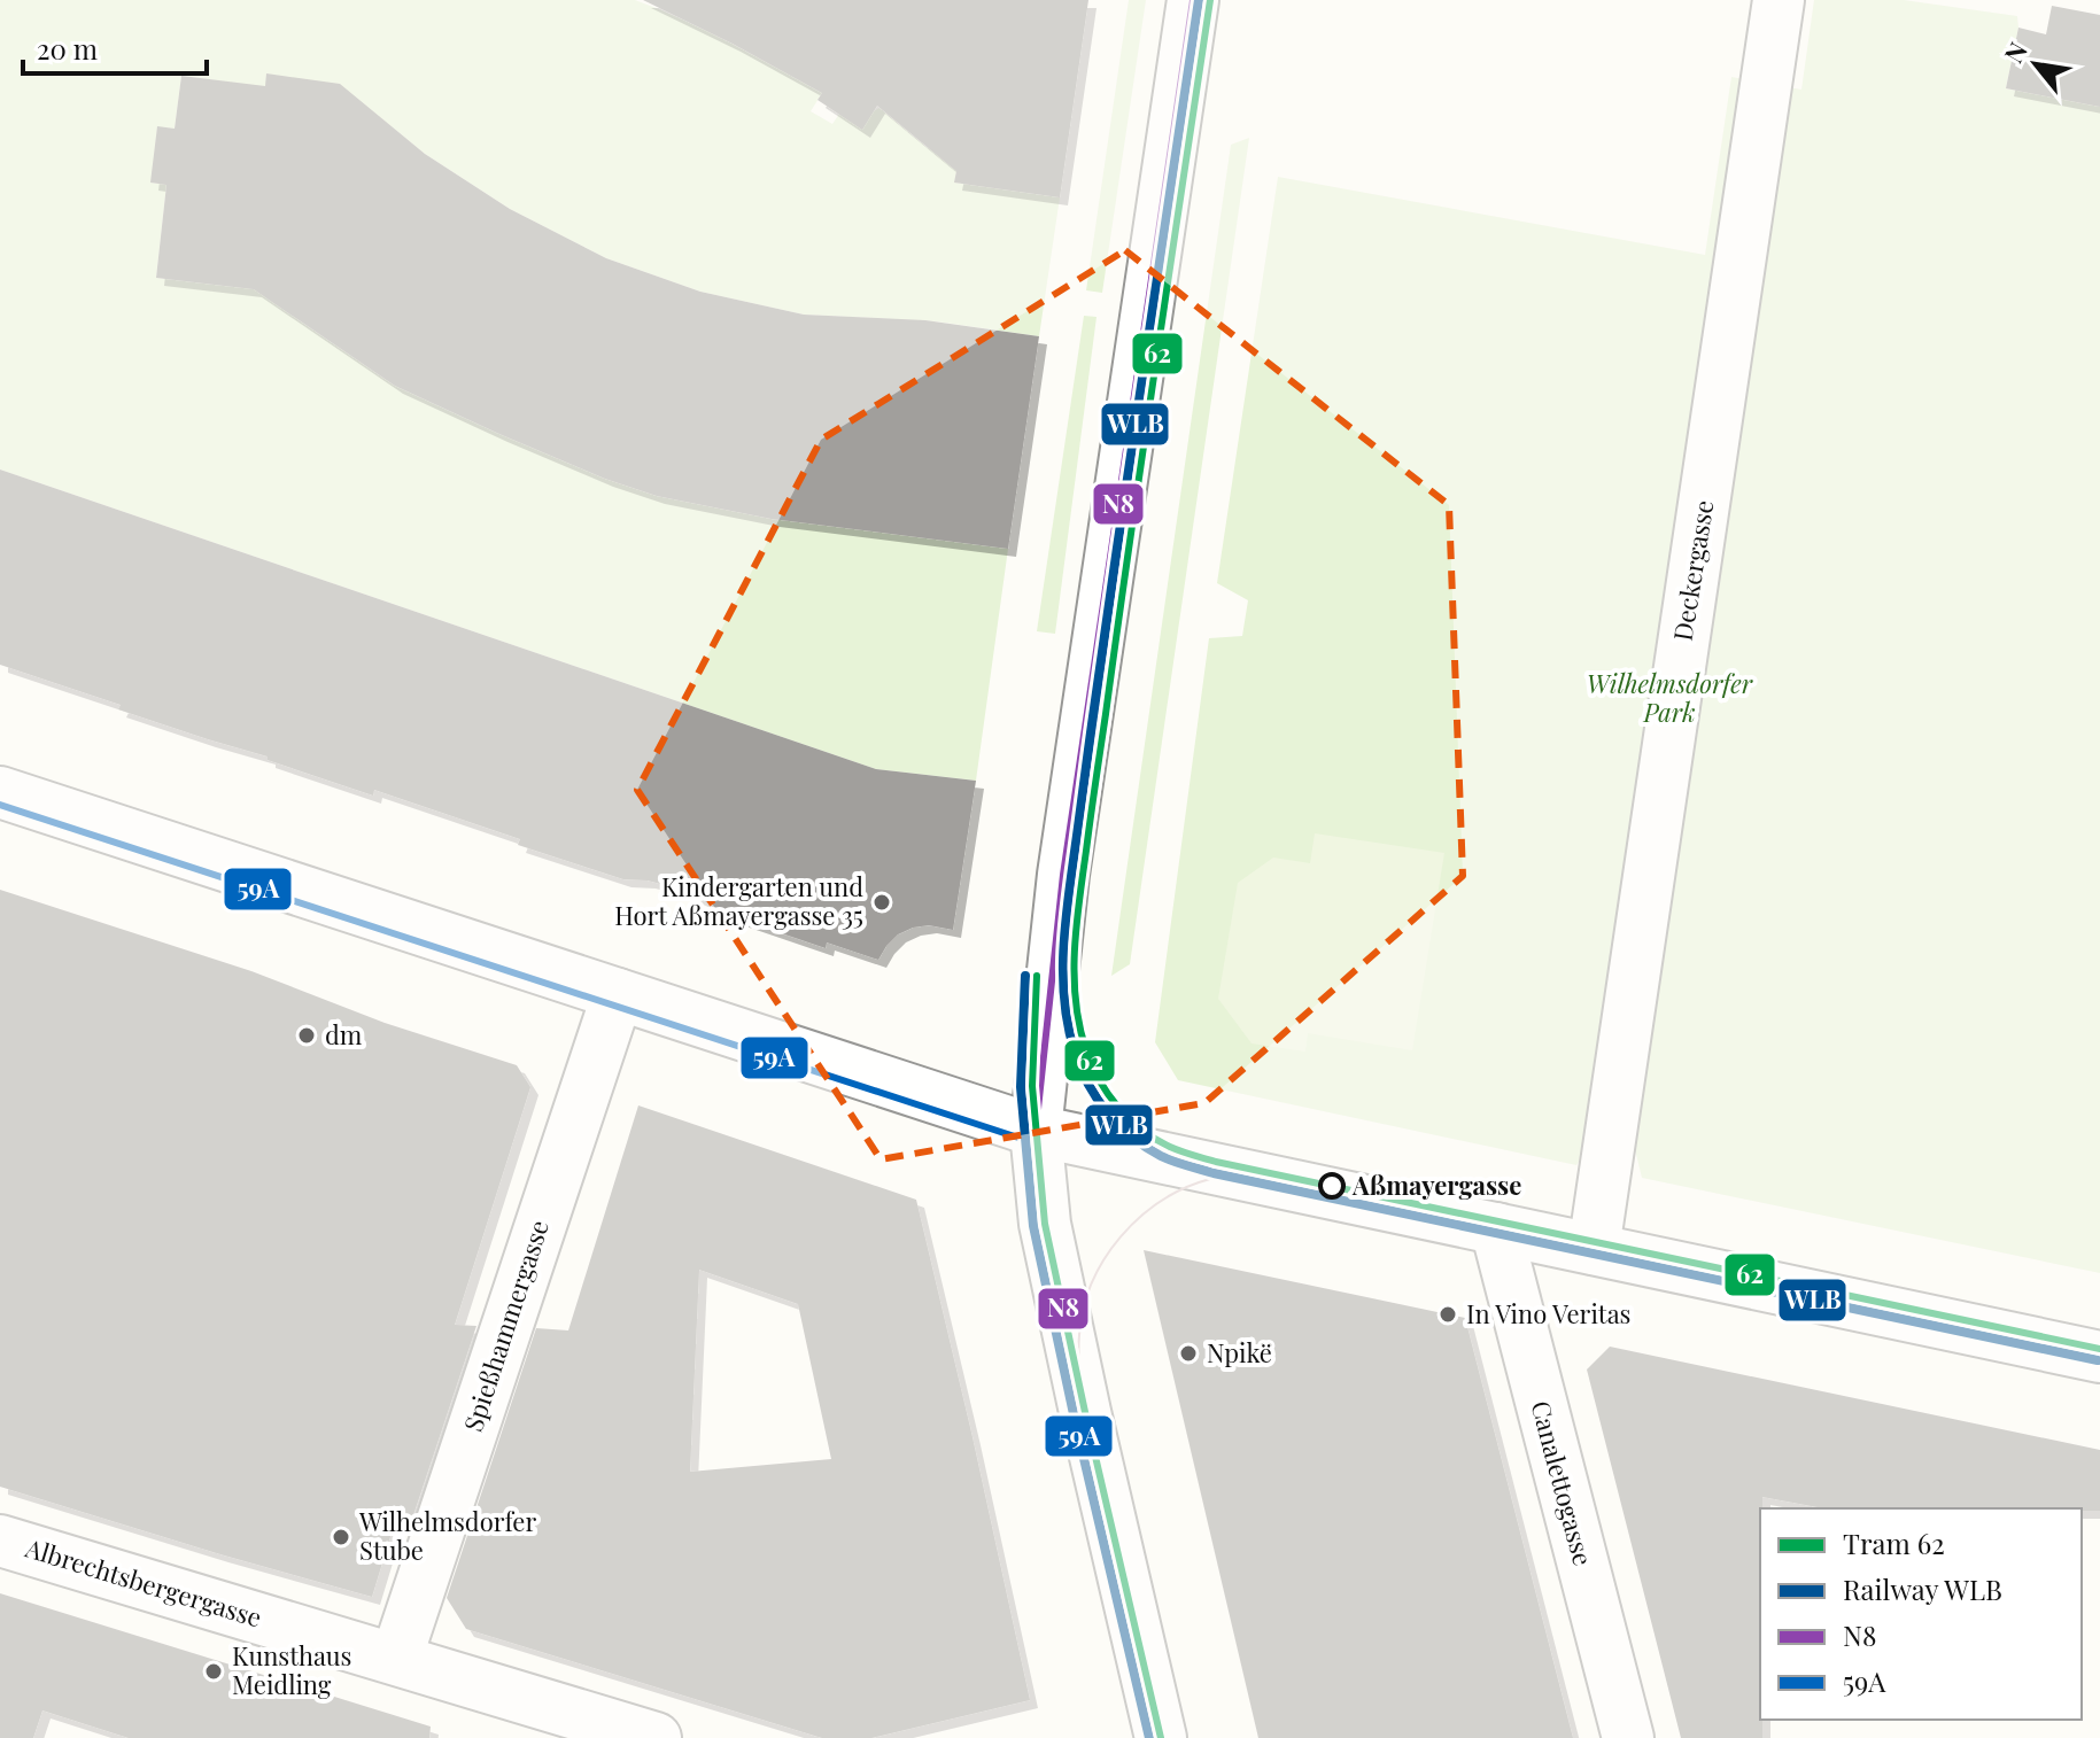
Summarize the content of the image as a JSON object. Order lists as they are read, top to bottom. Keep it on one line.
{"streets":{"street":["Deckergasse","Spießhammergasse","Canalettogasse","Albrechtsbergergasse"]},"crossings":[["Spießhammergasse","Albrechtsbergergasse"]],"parks":["Wilhelmsdorfer Park"],"places":["Kindergarten und Hort Aßmayergasse 35","dm","Aßmayergasse","In Vino Veritas","Npikë","Wilhelmsdorfer Stube","Kunsthaus Meidling"],"lines":["tram line 62","rail line WLB","transit line N8","transit line 59A"],"legend":["Tram 62","Railway WLB","N8","59A"],"scale_bar":"20 m","north":"top left"}
